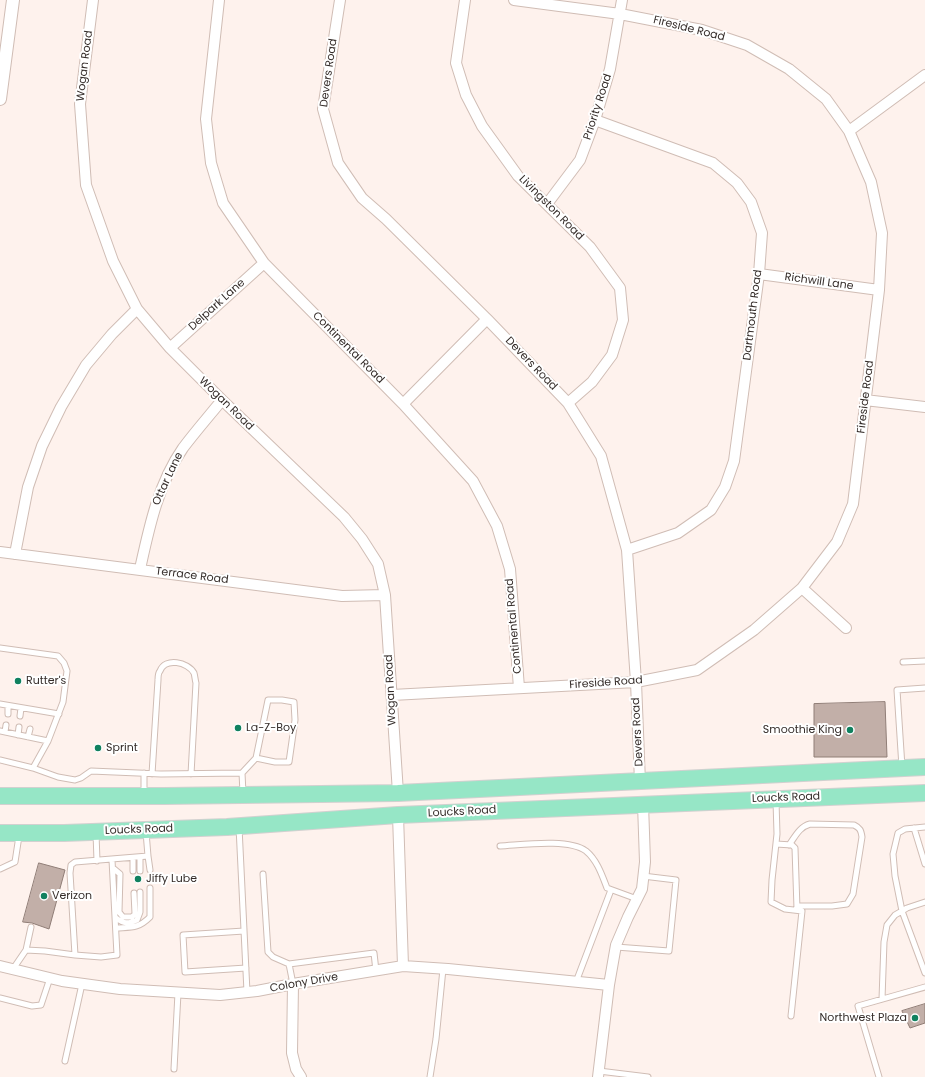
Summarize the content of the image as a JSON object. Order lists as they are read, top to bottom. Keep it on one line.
{"streets":{"highway":["Loucks Road"],"street":["Fireside Road","Wogan Road","Devers Road","Priority Road","Livingston Road","Richwill Lane","Delpark Lane","Dartmouth Road","Continental Road","Ottar Lane","Terrace Road","Colony Drive"]},"crossings":[["Fireside Road","Wogan Road"],["Fireside Road","Devers Road"],["Fireside Road","Priority Road"],["Fireside Road","Richwill Lane"],["Fireside Road","Continental Road"],["Wogan Road","Delpark Lane"],["Wogan Road","Ottar Lane"],["Wogan Road","Terrace Road"],["Wogan Road","Loucks Road"],["Devers Road","Livingston Road"],["Devers Road","Dartmouth Road"],["Devers Road","Loucks Road"],["Priority Road","Livingston Road"],["Priority Road","Dartmouth Road"],["Richwill Lane","Dartmouth Road"],["Delpark Lane","Continental Road"],["Ottar Lane","Terrace Road"]],"places":["Rutter's","La-Z-Boy","Smoothie King","Sprint","Jiffy Lube","Verizon","Northwest Plaza"]}
